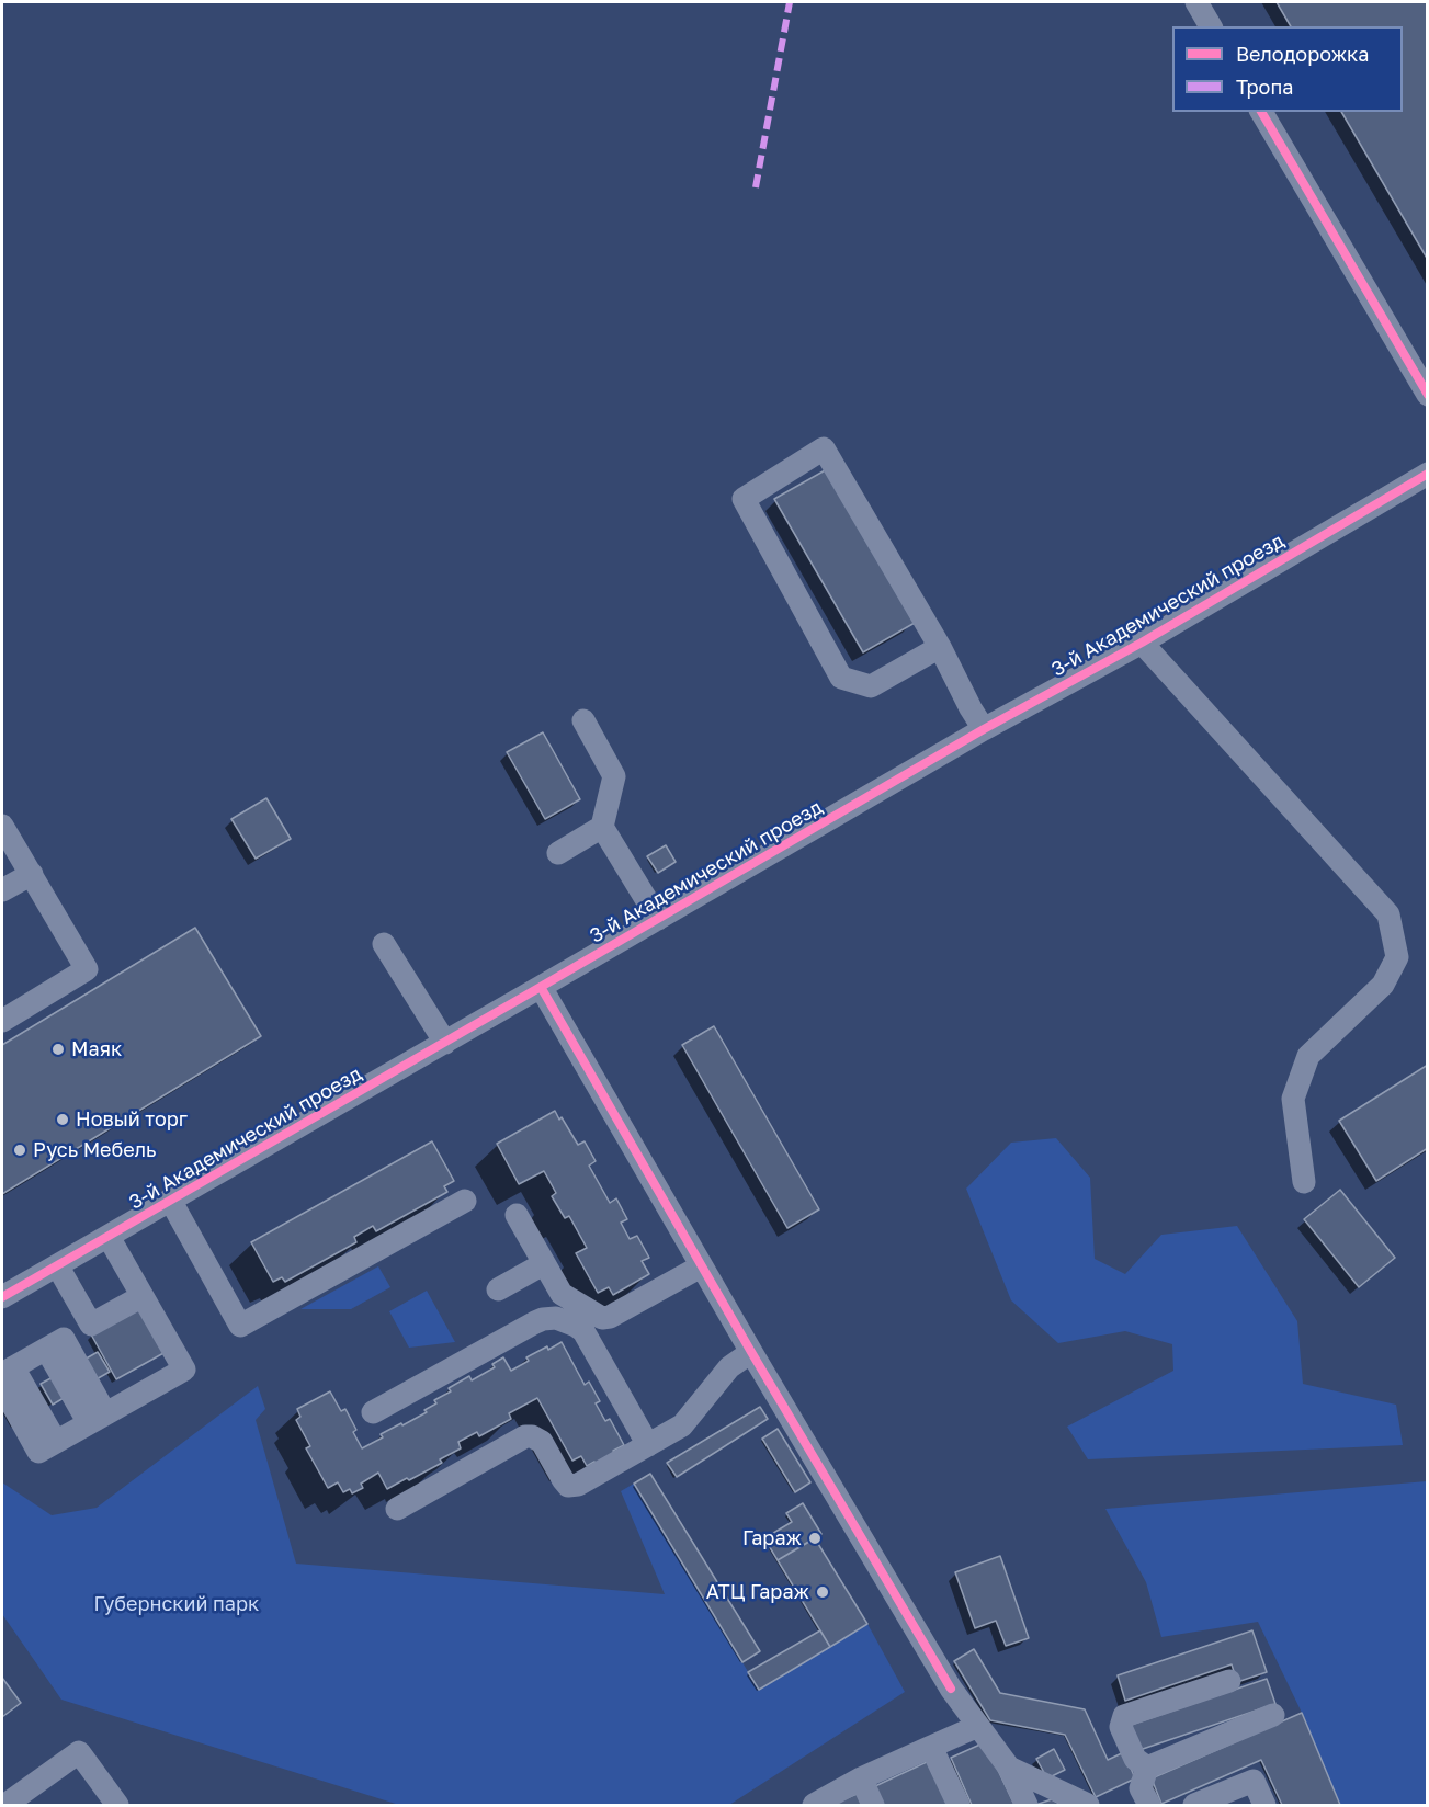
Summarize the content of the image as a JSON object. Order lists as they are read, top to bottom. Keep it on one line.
{"streets":{"street":["3-й Академический проезд"]},"parks":["Губернский парк"],"places":["Маяк","Новый торг","Русь Мебель","Гараж","АТЦ Гараж"],"legend":["Велодорожка","Тропа"]}
